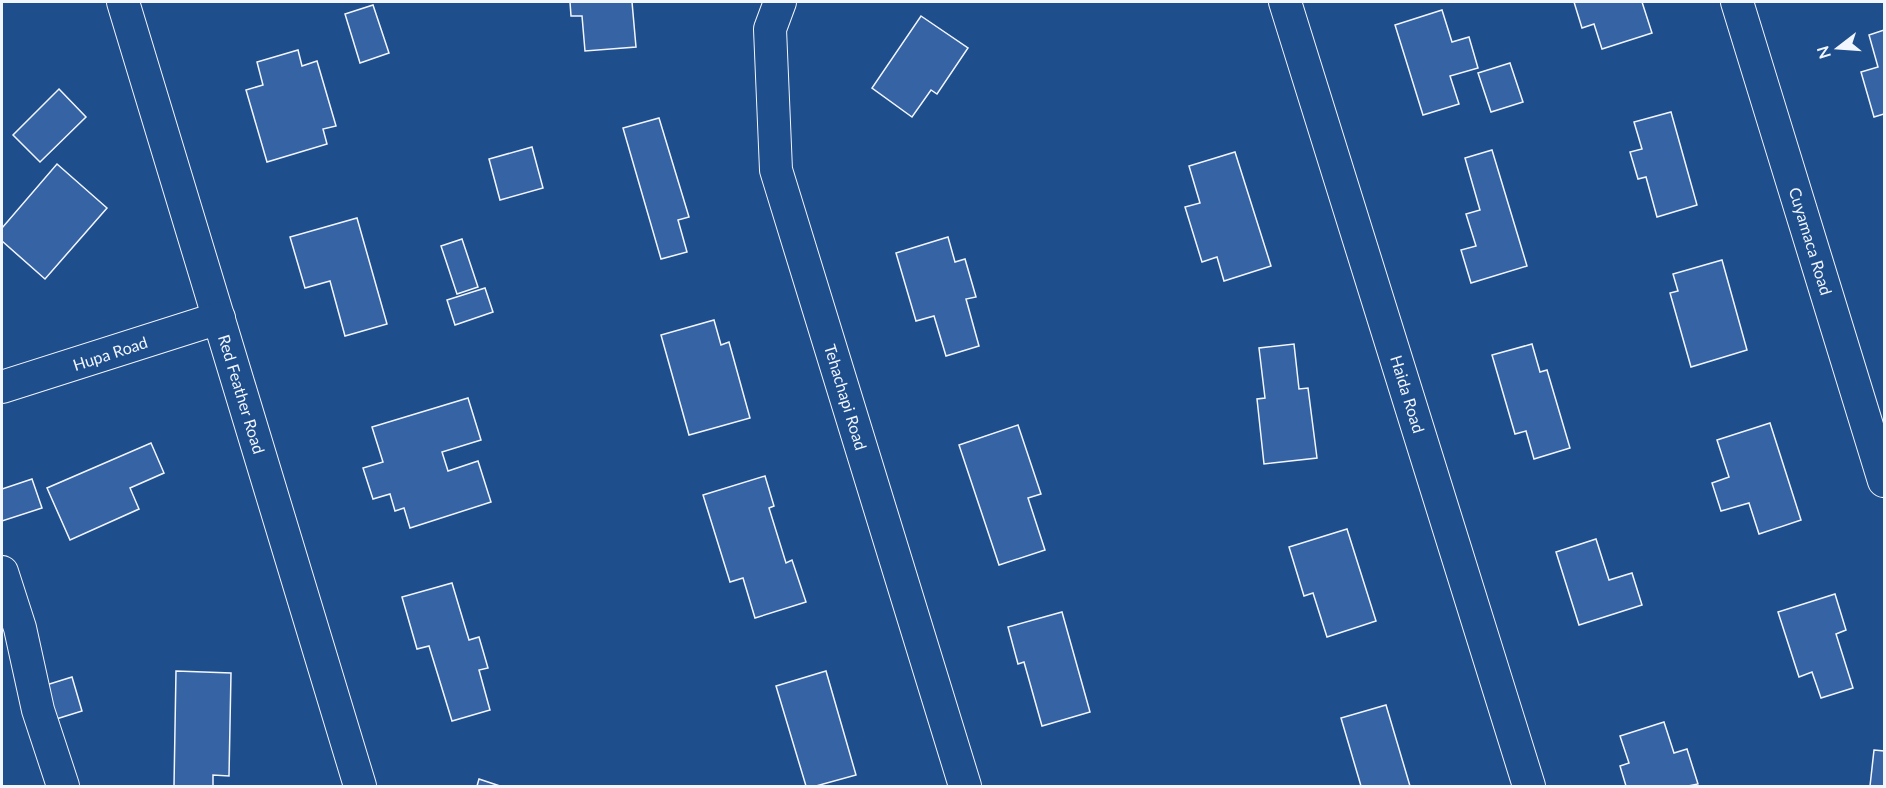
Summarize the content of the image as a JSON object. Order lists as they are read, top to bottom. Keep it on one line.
{"streets":{"street":["Cuyamaca Road","Hupa Road","Red Feather Road","Haida Road","Tehachapi Road"]},"crossings":[["Hupa Road","Red Feather Road"]],"north":"left"}
